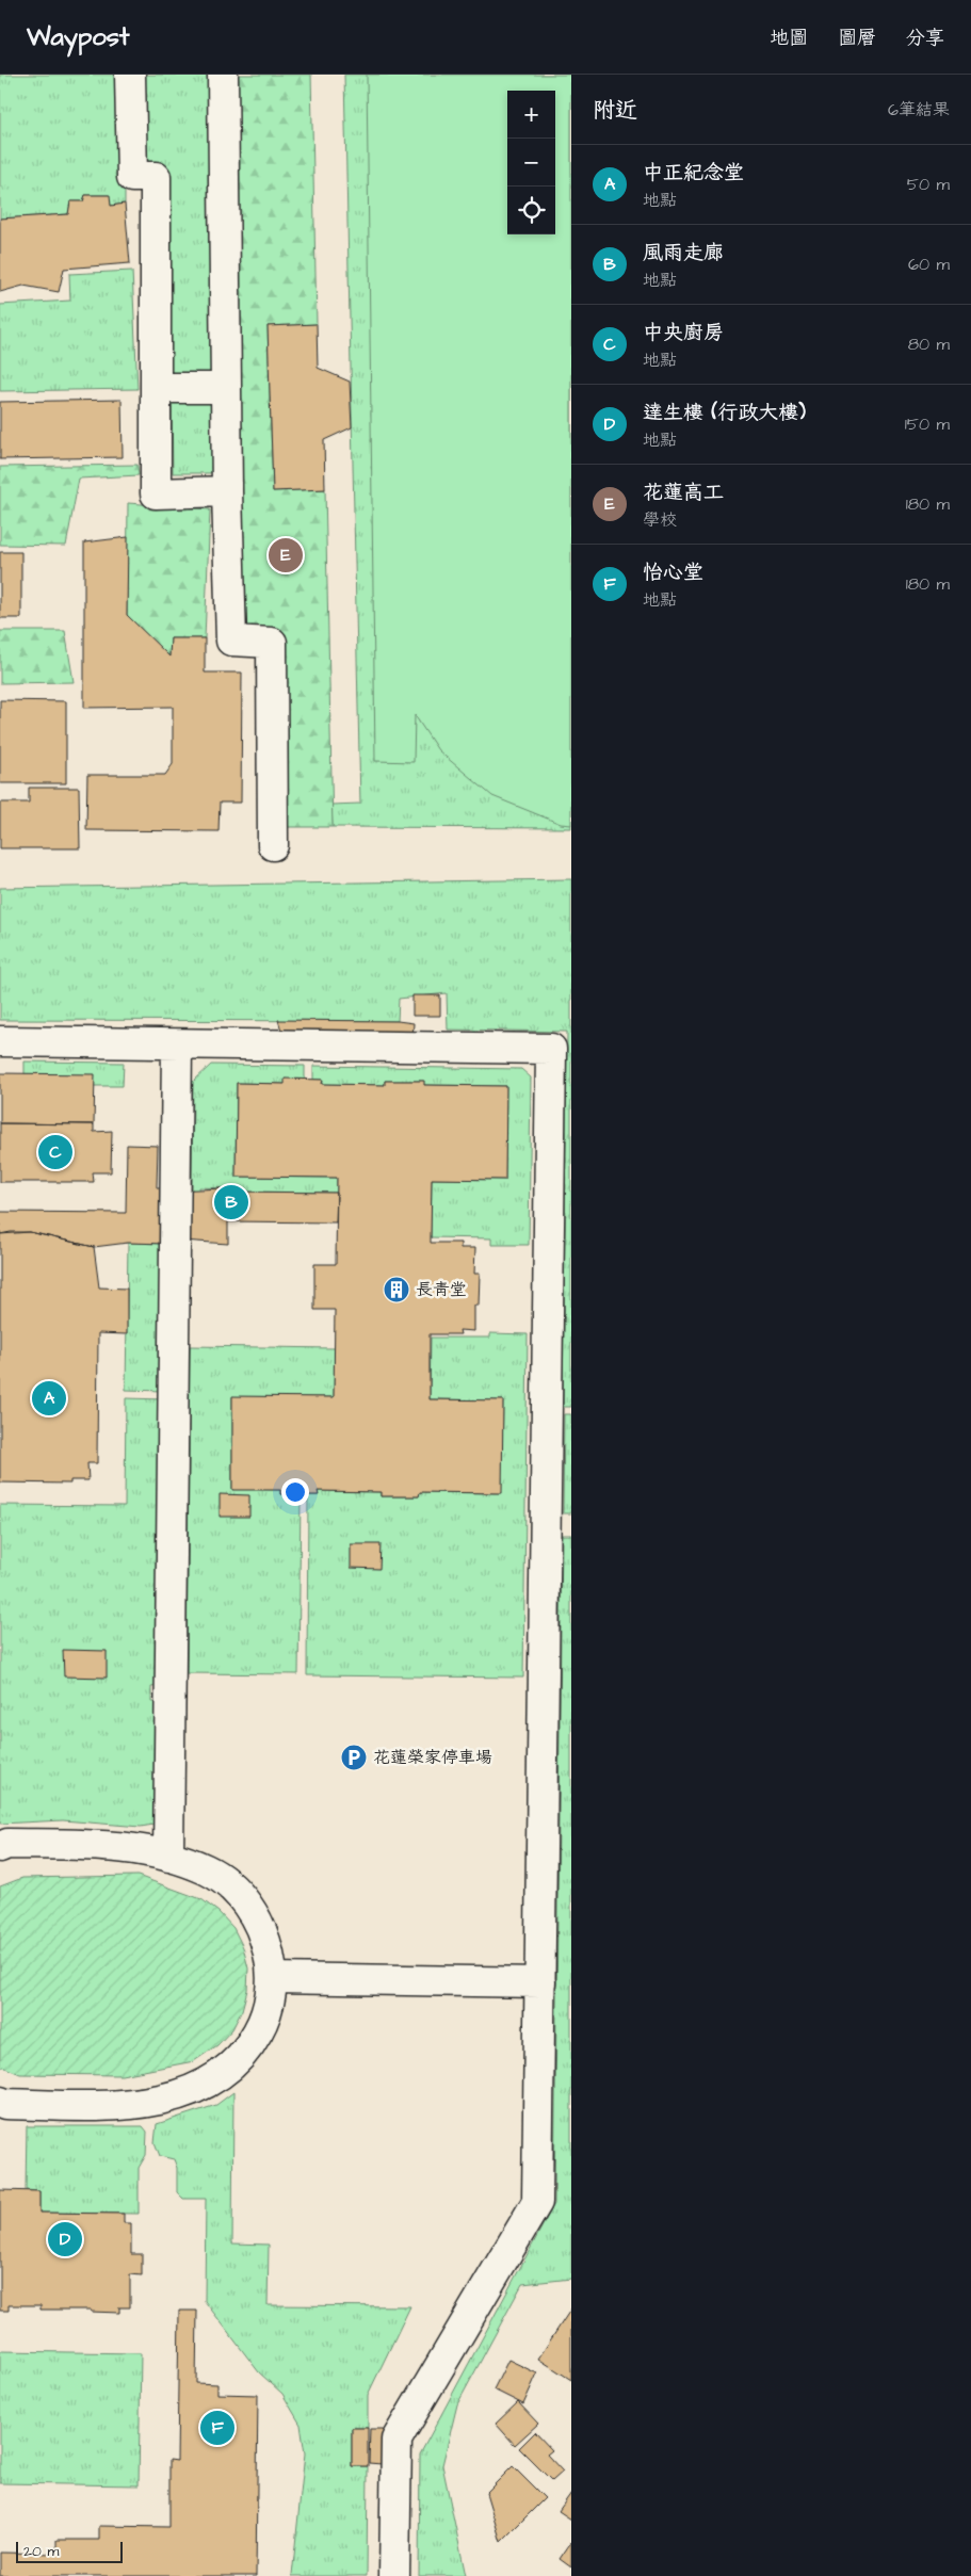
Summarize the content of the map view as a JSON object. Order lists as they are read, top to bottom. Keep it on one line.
{"places":{"building":["長青堂"],"parking":["花蓮榮家停車場"]},"scale_bar":"20 m","page":{"header":"Waypost","nav":["地圖","圖層","分享"],"heading":["附近","6筆結果"],"map_buttons":["+","−"],"list":[{"mark":"A","name":"中正紀念堂","note":"地點","value":"50 m"},{"mark":"B","name":"風雨走廊","note":"地點","value":"60 m"},{"mark":"C","name":"中央廚房","note":"地點","value":"80 m"},{"mark":"D","name":"達生樓 (行政大樓)","note":"地點","value":"150 m"},{"mark":"E","name":"花蓮高工","note":"學校","value":"180 m"},{"mark":"F","name":"怡心堂","note":"地點","value":"180 m"}],"pins":["E","C","B","A","D","F"],"scale":"20 m"}}
